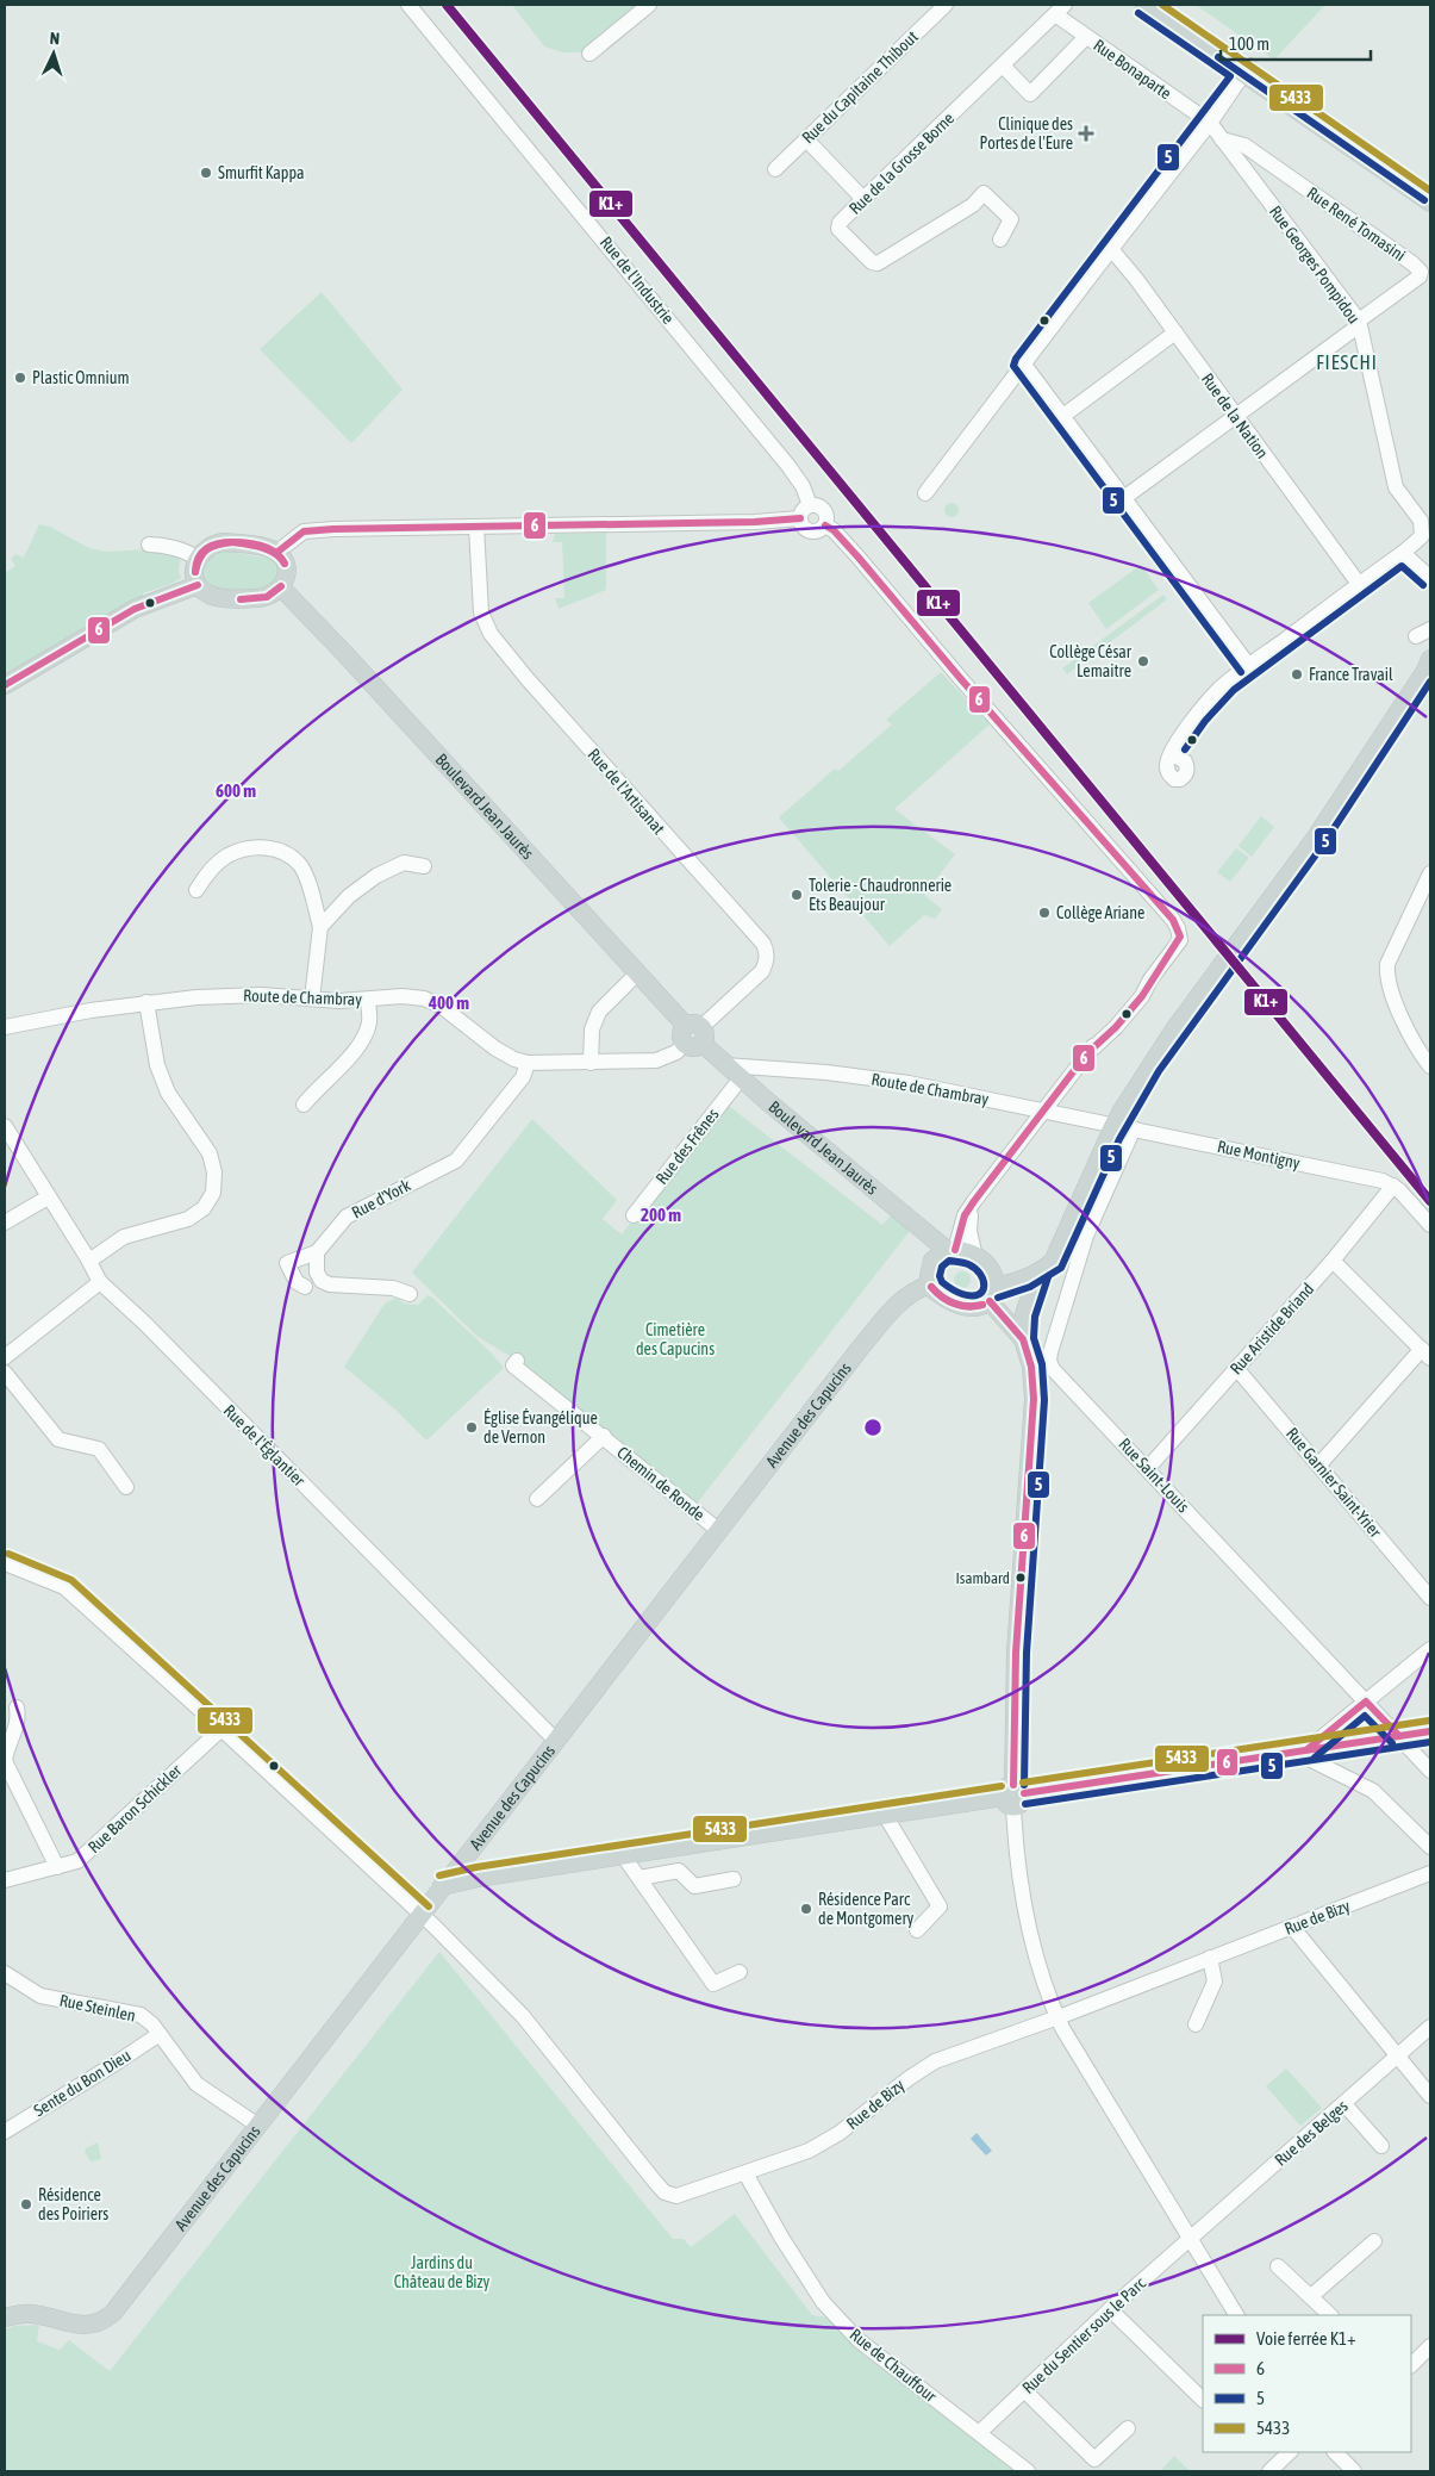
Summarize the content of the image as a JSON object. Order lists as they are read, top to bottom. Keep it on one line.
{"streets":{"main road":["Boulevard Jean Jaurès","Avenue des Capucins"],"street":["Rue Bonaparte","Rue du Capitaine Thibout","Rue de la Grosse Borne","Rue René Tomasini","Rue Georges Pompidou","Rue de l'Industrie","Rue de la Nation","Rue de l'Artisanat","Route de Chambray","Rue des Frênes","Rue Montigny","Rue d'York","Rue Aristide Briand","Rue de l'Églantier","Rue Saint-Louis","Rue Garnier Saint-Yrier","Chemin de Ronde","Rue Baron Schickler","Rue de Bizy","Rue Steinlen","Sente du Bon Dieu","Rue des Belges","Rue du Sentier sous le Parc","Rue de Chauffour"]},"crossings":[["Rue Bonaparte","Rue de la Grosse Borne"],["Rue Bonaparte","Rue Georges Pompidou"],["Rue René Tomasini","Rue Georges Pompidou"],["Rue de l'Artisanat","Boulevard Jean Jaurès"],["Rue de l'Artisanat","Route de Chambray"],["Boulevard Jean Jaurès","Route de Chambray"],["Boulevard Jean Jaurès","Rue des Frênes"],["Boulevard Jean Jaurès","Avenue des Capucins"],["Route de Chambray","Rue des Frênes"],["Route de Chambray","Rue Montigny"],["Route de Chambray","Rue d'York"],["Route de Chambray","Rue Saint-Louis"],["Rue Montigny","Rue Aristide Briand"],["Rue Montigny","Rue Saint-Louis"],["Rue Aristide Briand","Rue Saint-Louis"],["Rue Aristide Briand","Rue Garnier Saint-Yrier"],["Avenue des Capucins","Rue de l'Églantier"],["Avenue des Capucins","Chemin de Ronde"],["Avenue des Capucins","Rue de Bizy"],["Avenue des Capucins","Rue Steinlen"],["Rue Baron Schickler","Rue de Bizy"],["Rue de Bizy","Rue de Chauffour"],["Rue Steinlen","Sente du Bon Dieu"],["Rue des Belges","Rue du Sentier sous le Parc"],["Rue du Sentier sous le Parc","Rue de Chauffour"]],"districts":["FIESCHI"],"parks":["Cimetière des Capucins","Jardins du Château de Bizy"],"places":{"health":["Clinique des Portes de l'Eure"],"other":["Smurfit Kappa","Plastic Omnium","Collège César Lemaitre","France Travail","Tolerie - Chaudronnerie Ets Beaujour","Collège Ariane","Église Évangélique de Vernon","Isambard","Résidence Parc de Montgomery","Résidence des Poiriers"]},"lines":["rail line K1+","transit line 5433","transit line 5","transit line 6"],"legend":["Voie ferrée K1+","6","5","5433"],"scale_bar":"100 m","north":"top","rings":["600 m","400 m","200 m"]}
